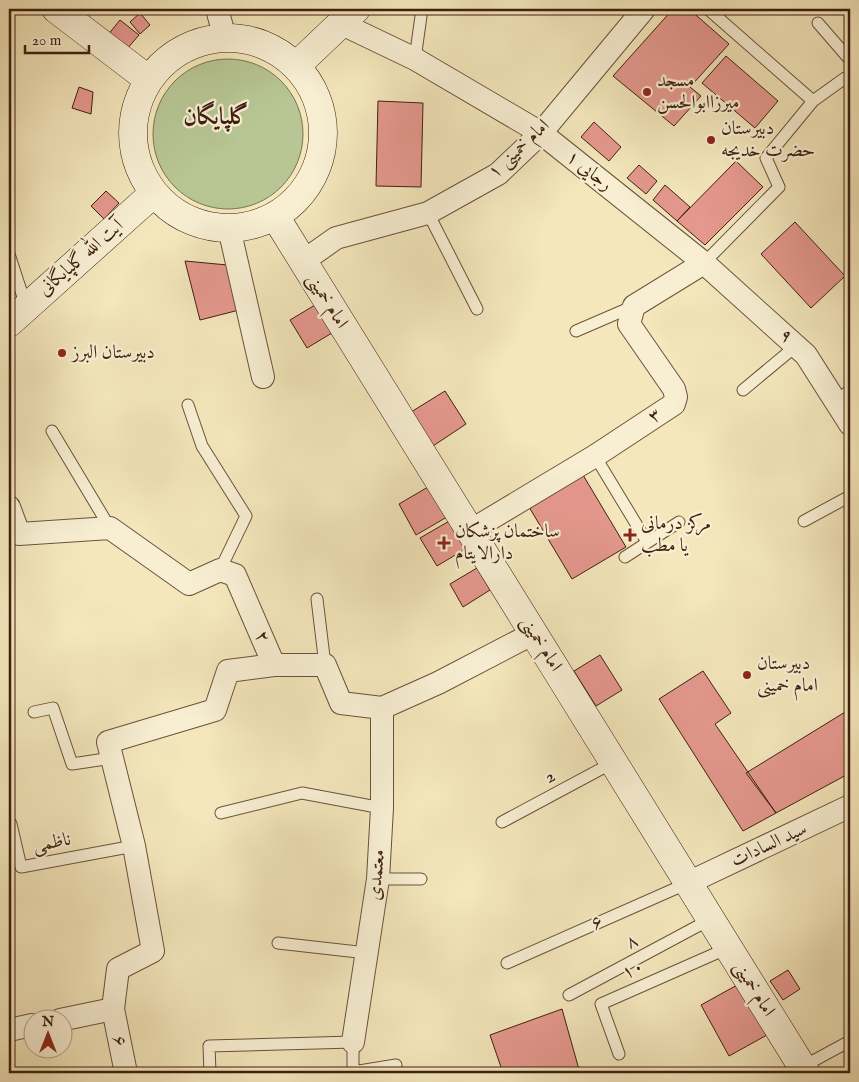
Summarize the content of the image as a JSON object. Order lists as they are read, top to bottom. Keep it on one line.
{"streets":{"main road":["آیت الله گلپایگانی","امام خمینی"],"street":["امام خمینی ۱","رجایی ۱","۹","۳","۲","سید السادات","معتمدی","۶"],"lane":["2","ناظمی","۸","۱۰"]},"crossings":[["امام خمینی ۱","رجایی ۱"],["امام خمینی ۱","امام خمینی"],["رجایی ۱","۹"],["امام خمینی","۳"],["امام خمینی","2"],["امام خمینی","سید السادات"],["امام خمینی","۶"],["امام خمینی","۸"],["امام خمینی","۱۰"],["ناظمی","۶"],["سید السادات","۶"]],"districts":["گلپایگان"],"places":{"other":["مسجد میرزاابوالحسن","دبیرستان حضرت خدیجه","دبیرستان البرز","دبیرستان امام خمینی"],"health":["مرکز درمانی یا مطب","ساختمان پزشکان دارالایتام"]},"scale_bar":"20 m","north":"top"}
